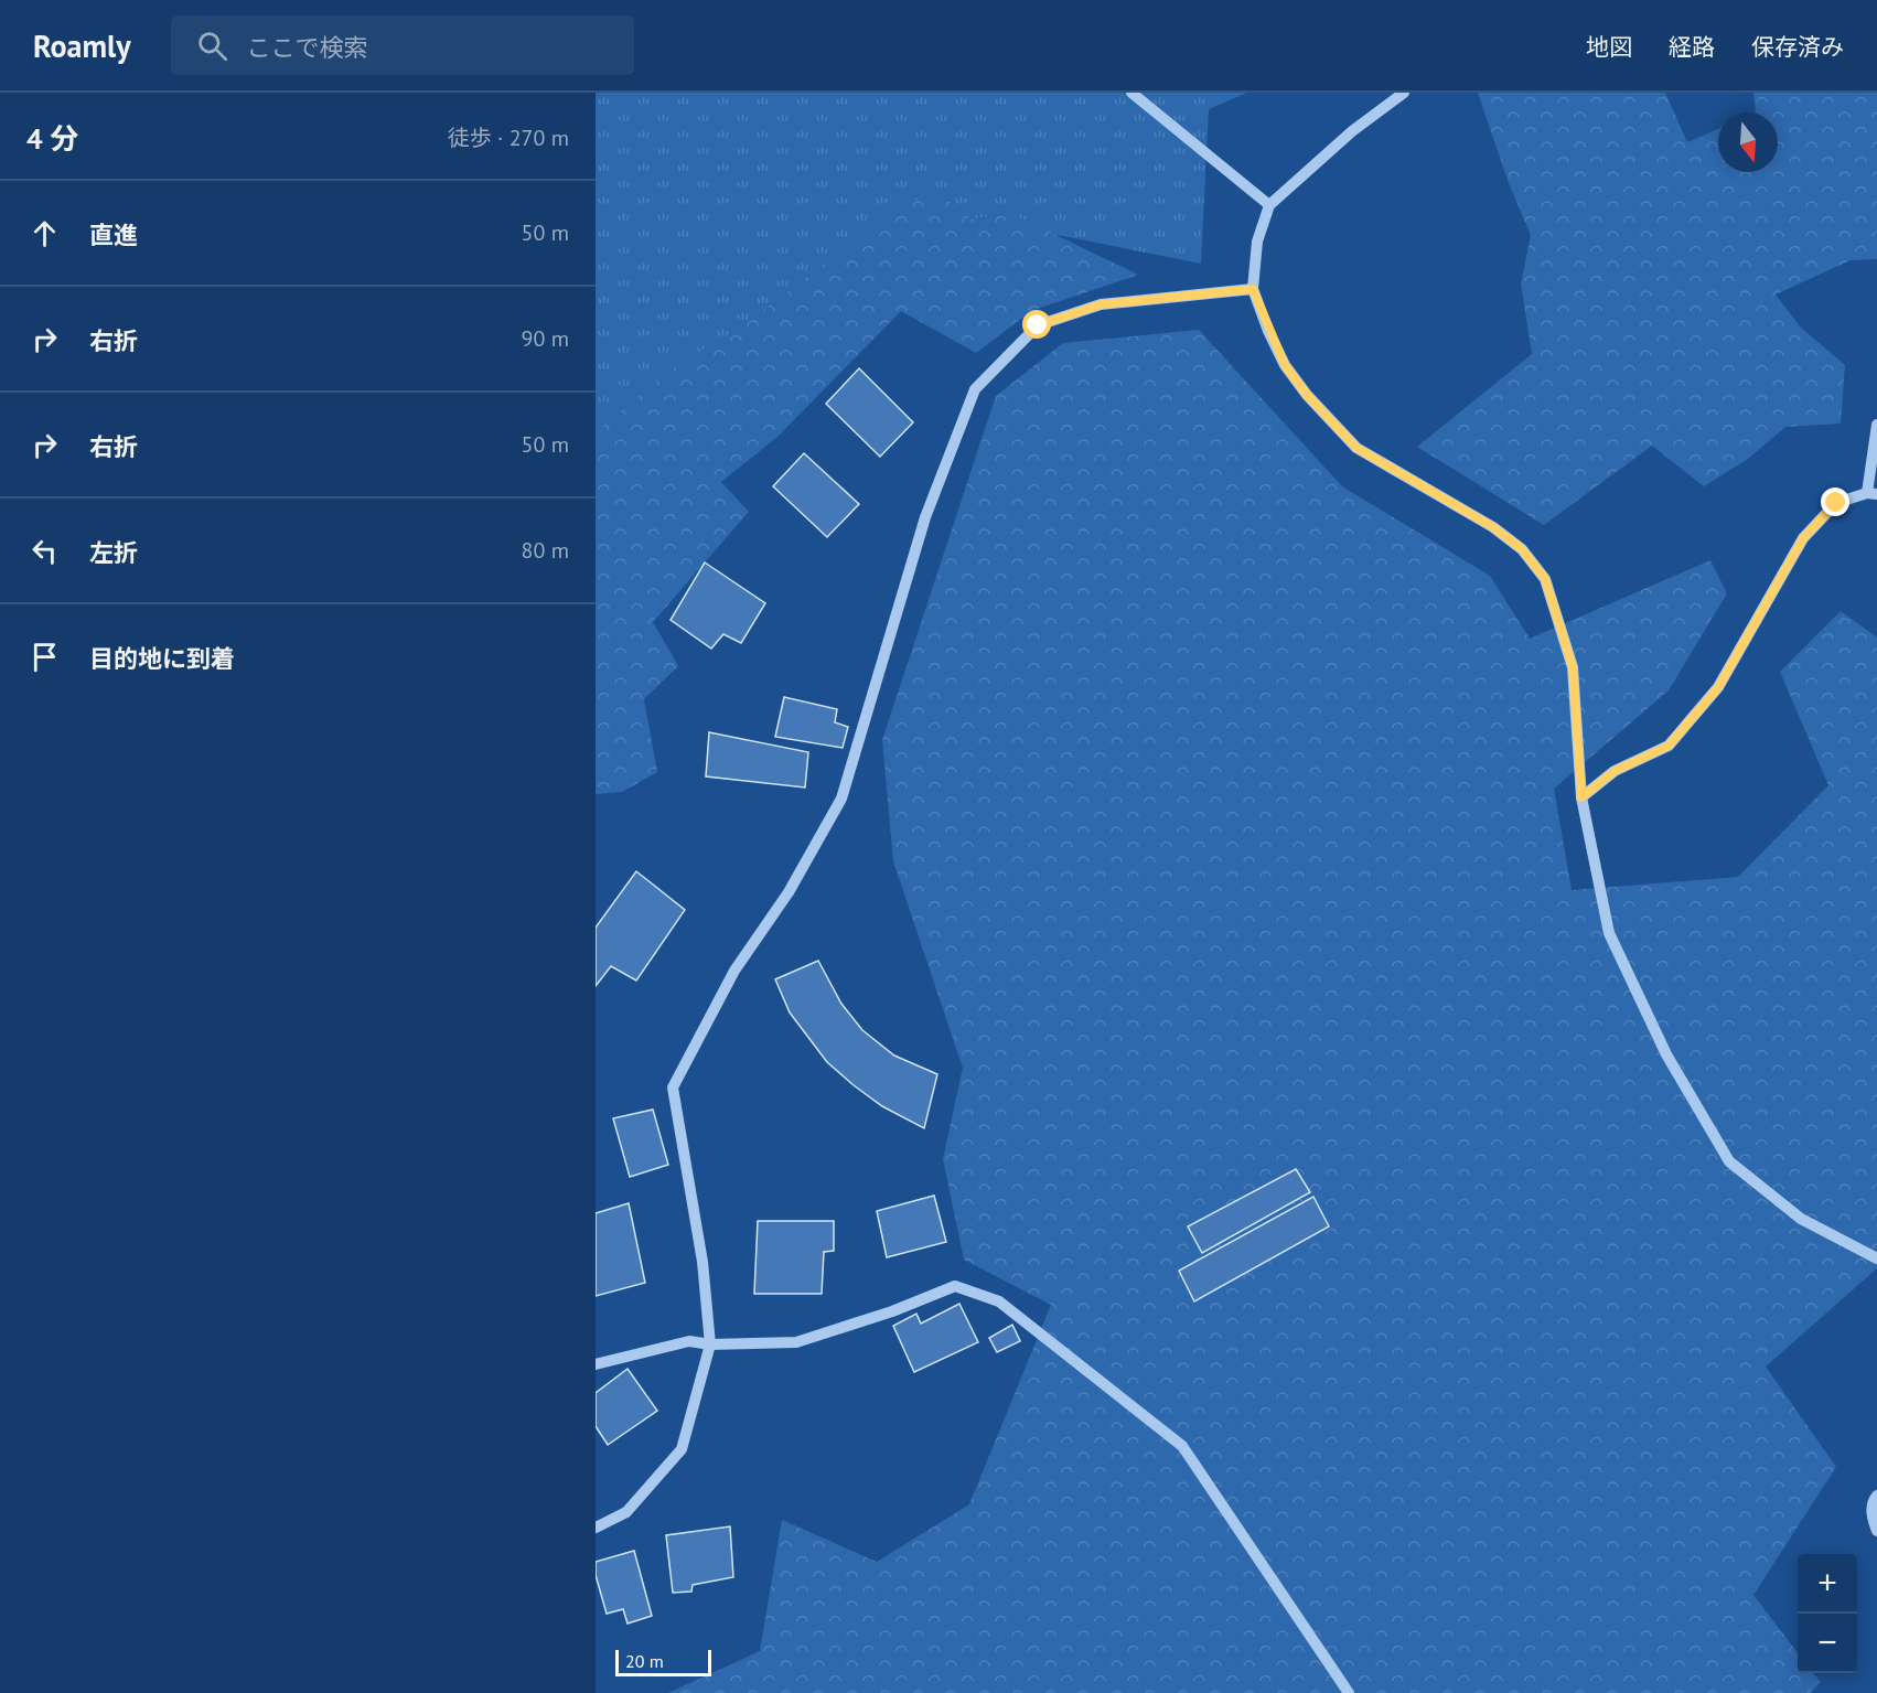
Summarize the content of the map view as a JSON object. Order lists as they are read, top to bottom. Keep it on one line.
{"scale_bar":"20 m","north":"bottom","page":{"header":"Roamly","search":"ここで検索","nav":["地図","経路","保存済み"],"heading":["4 分","徒歩 · 270 m"],"list":[["直進","50 m"],["右折","90 m"],["右折","50 m"],["左折","80 m"],"目的地に到着"],"map_buttons":["+","−"],"scale":"20 m"}}
